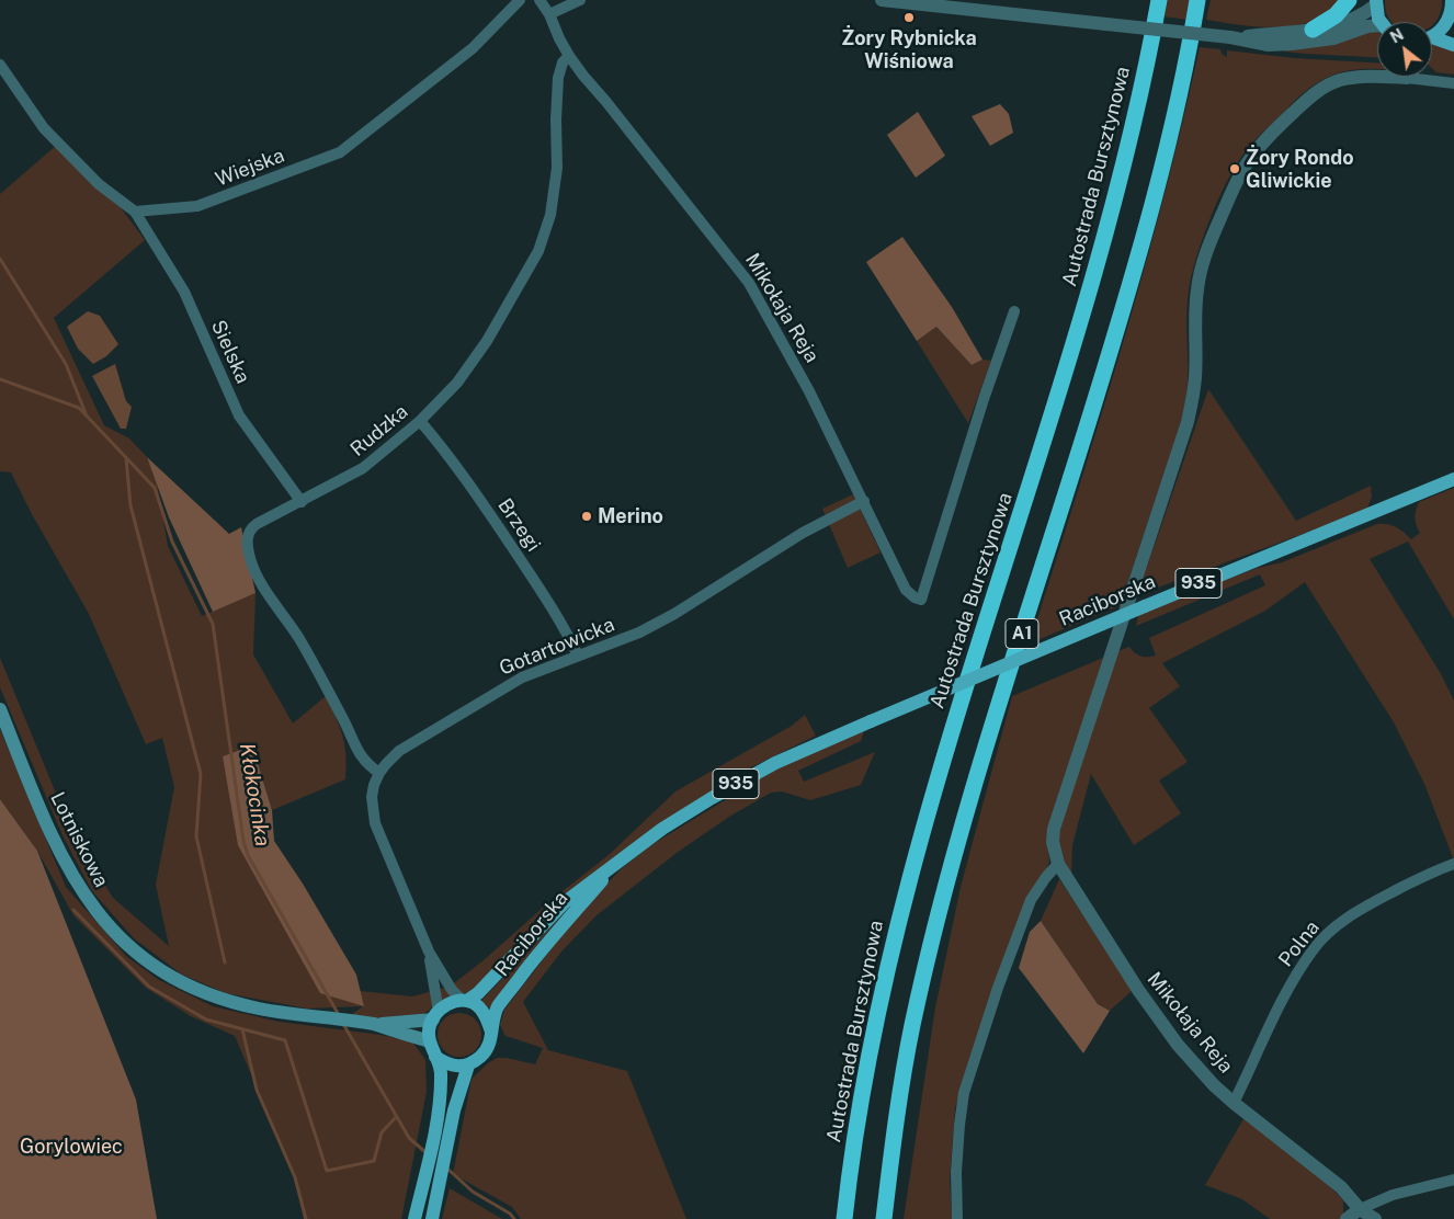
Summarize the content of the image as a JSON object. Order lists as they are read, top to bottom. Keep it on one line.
{"streets":{"highway":["Autostrada Bursztynowa","A1"],"main road":["935","Raciborska","Lotniskowa"],"street":["Wiejska","Mikołaja Reja","Sielska","Rudzka","Brzegi","Gotartowicka","Polna"]},"crossings":[["Wiejska","Sielska"],["Mikołaja Reja","Rudzka"],["Mikołaja Reja","Gotartowicka"],["Mikołaja Reja","Polna"],["Sielska","Rudzka"],["Rudzka","Brzegi"],["Rudzka","Gotartowicka"],["Brzegi","Gotartowicka"],["935","Raciborska"],["935","Gotartowicka"],["935","Lotniskowa"],["Raciborska","Gotartowicka"],["Raciborska","Lotniskowa"],["Gotartowicka","Lotniskowa"]],"water":["Kłokocinka"],"parks":["Gorylowiec"],"places":["Żory Rybnicka Wiśniowa","Żory Rondo Gliwickie","Merino"],"north":"top left"}
